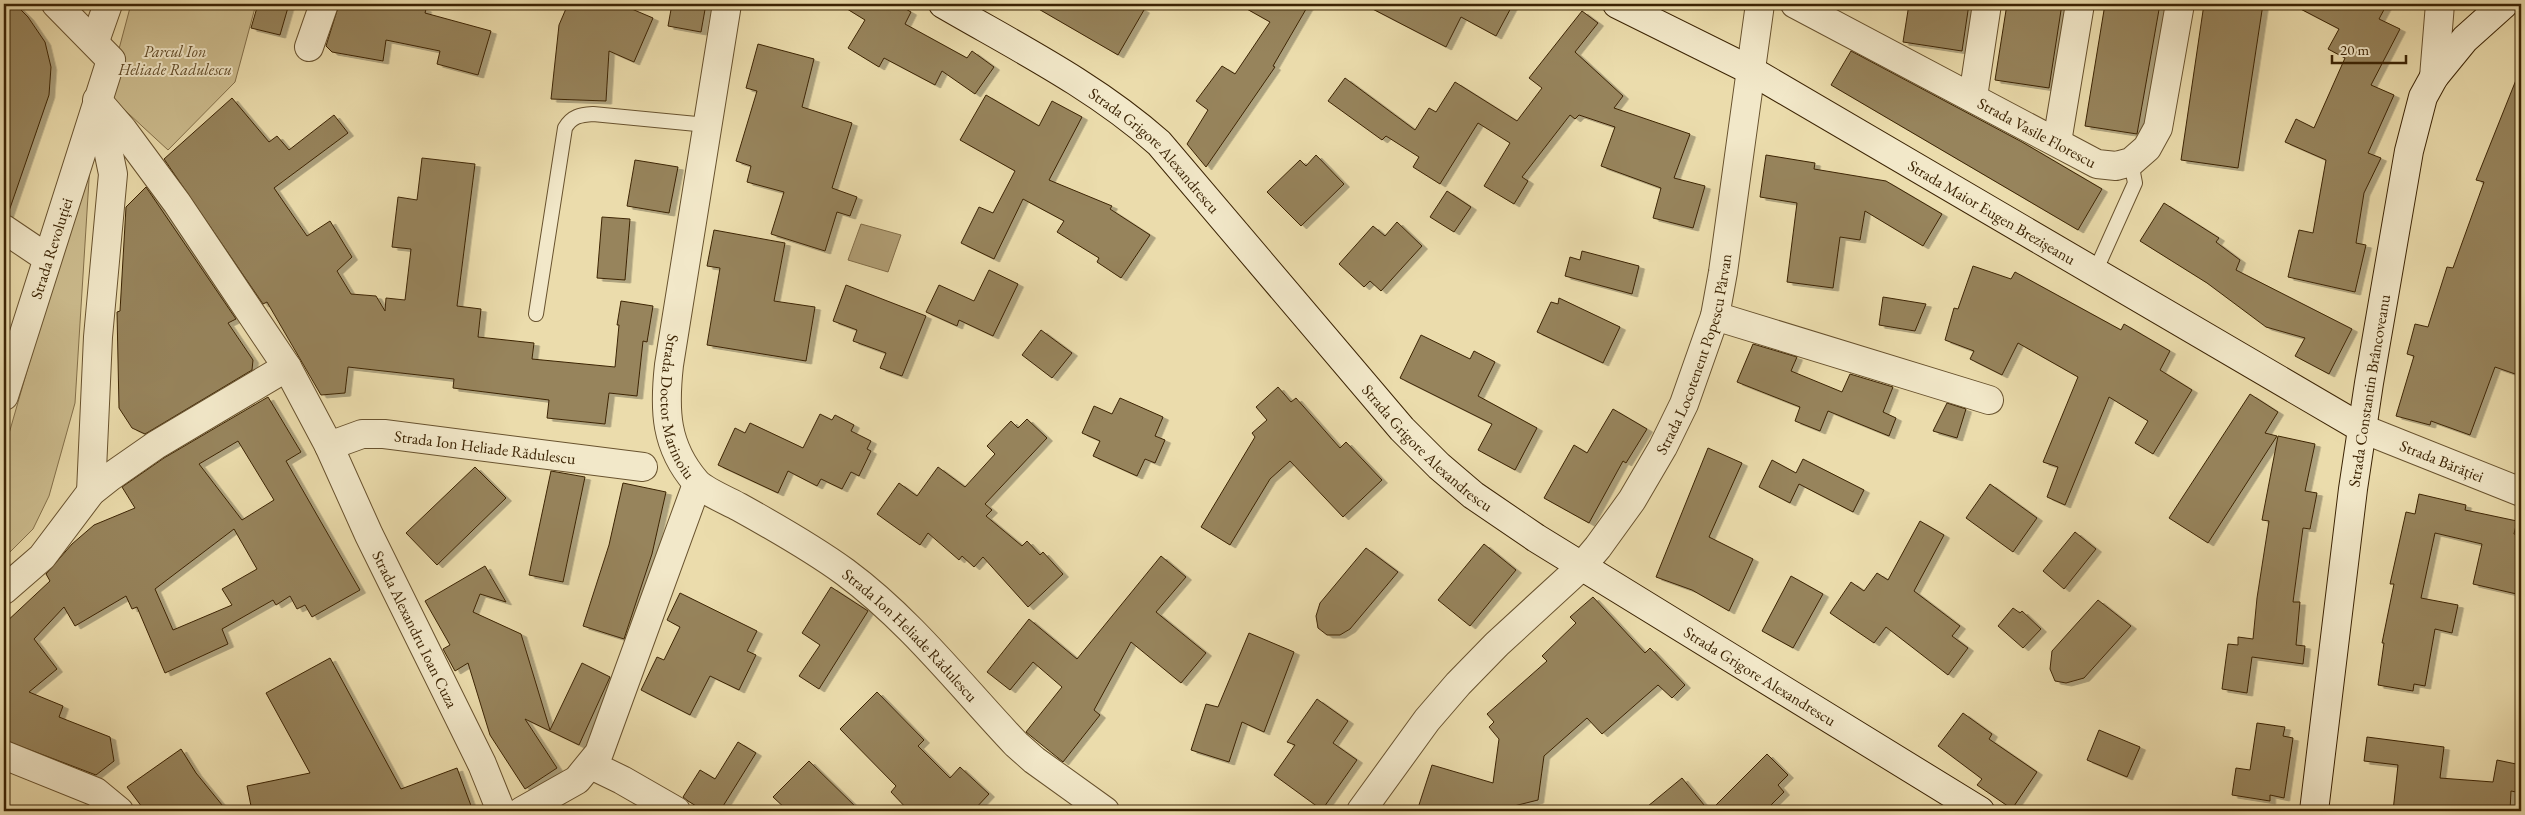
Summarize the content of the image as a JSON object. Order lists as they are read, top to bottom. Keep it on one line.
{"streets":{"street":["Strada Vasile Florescu","Strada Grigore Alexandrescu","Strada Maior Eugen Brezișeanu","Strada Revoluției","Strada Locotenent Popescu Pârvan","Strada Constantin Brâncoveanu","Strada Doctor Marinoiu","Strada Ion Heliade Rădulescu","Strada Bărăției","Strada Alexandru Ioan Cuza"]},"crossings":[["Strada Grigore Alexandrescu","Strada Locotenent Popescu Pârvan"],["Strada Maior Eugen Brezișeanu","Strada Locotenent Popescu Pârvan"],["Strada Maior Eugen Brezișeanu","Strada Constantin Brâncoveanu"],["Strada Maior Eugen Brezișeanu","Strada Bărăției"],["Strada Revoluției","Strada Alexandru Ioan Cuza"],["Strada Constantin Brâncoveanu","Strada Bărăției"],["Strada Doctor Marinoiu","Strada Ion Heliade Rădulescu"],["Strada Ion Heliade Rădulescu","Strada Alexandru Ioan Cuza"]],"parks":["Parcul Ion Heliade Radulescu"],"scale_bar":"20 m"}
